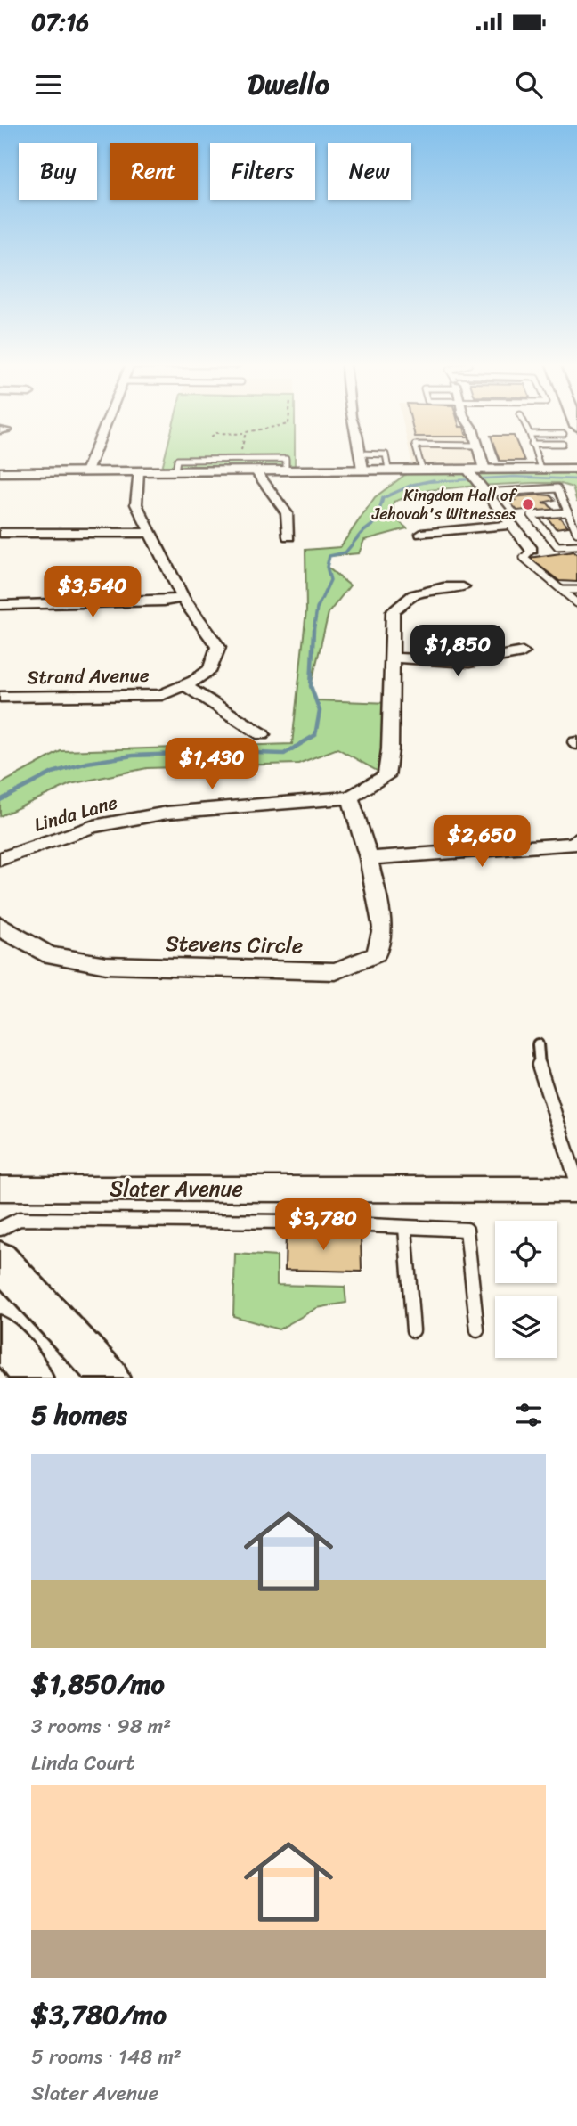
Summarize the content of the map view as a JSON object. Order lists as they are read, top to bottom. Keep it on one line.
{"streets":{"street":["Strand Avenue","Linda Lane","Stevens Circle","Slater Avenue"]},"places":["Kingdom Hall of Jehovah's Witnesses"],"page":{"status":"07:16","header":"Dwello","chip":["Buy","Rent","Filters","New"],"price":["$3,540","$1,850","$1,430","$2,650","$3,780"],"heading":"5 homes","list":[{"name":"$1,850/mo","note":"3 rooms · 98 m² · Linda Court"},{"name":"$3,780/mo","note":"5 rooms · 148 m² · Slater Avenue"}]}}
